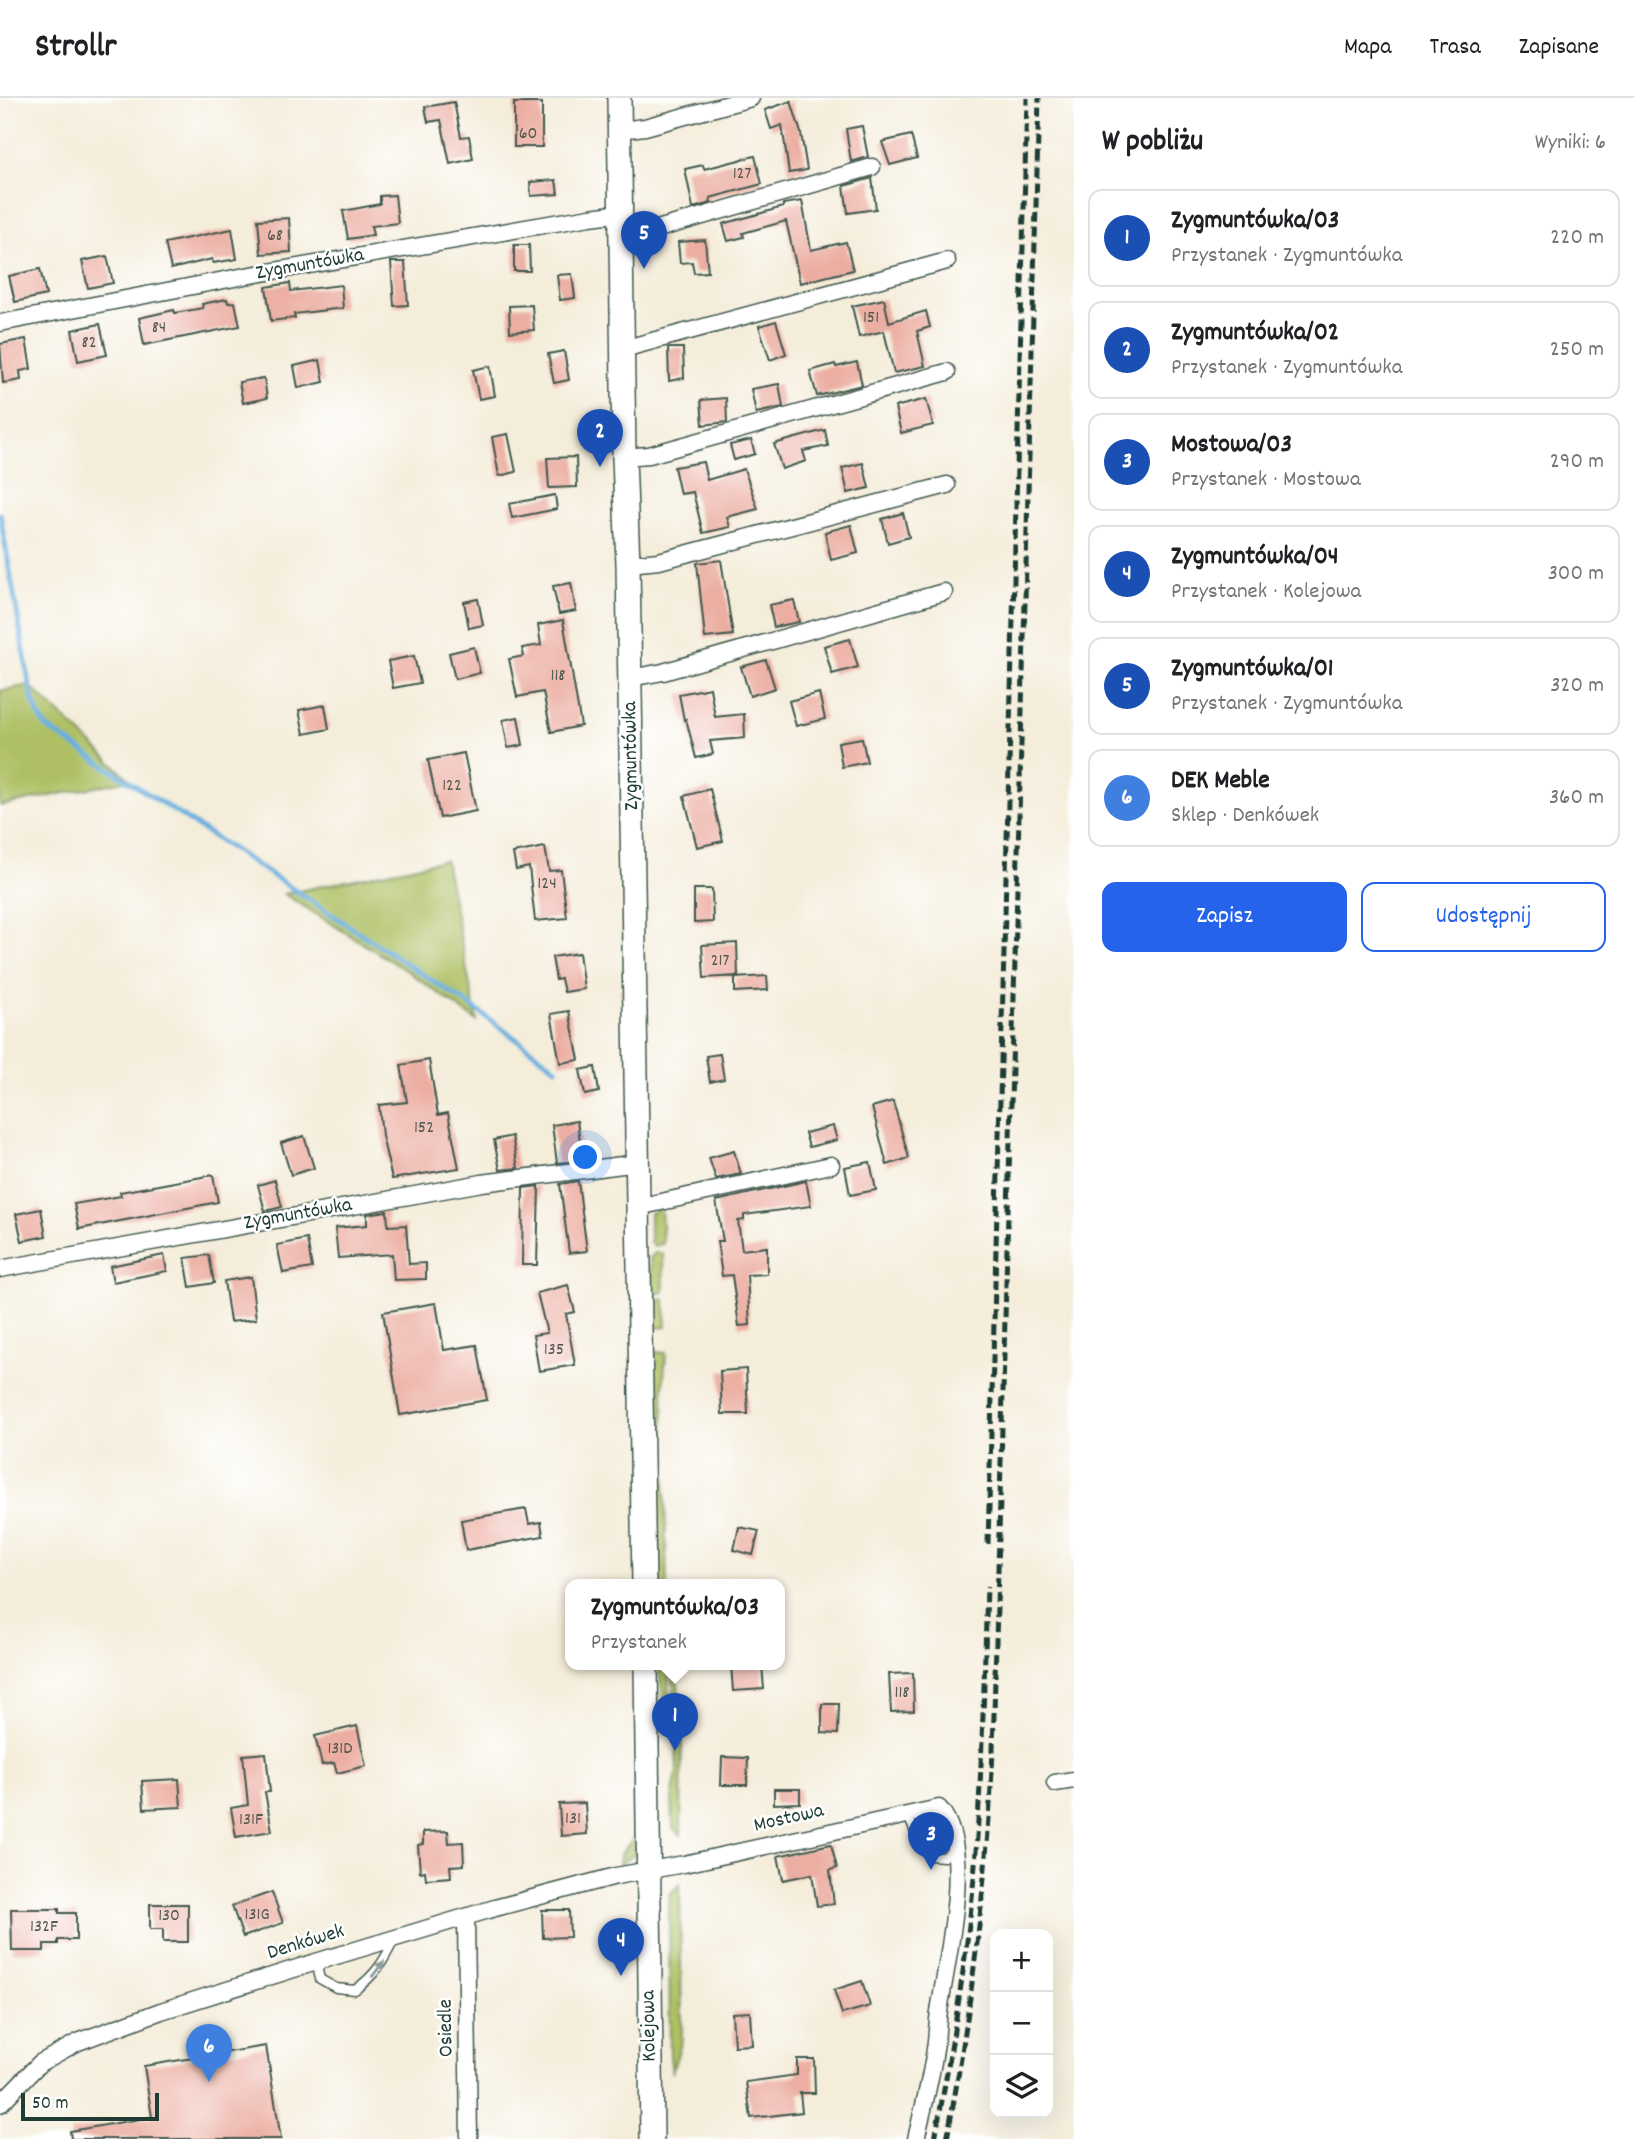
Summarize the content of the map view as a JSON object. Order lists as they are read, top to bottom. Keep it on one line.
{"streets":{"street":["Zygmuntówka","Mostowa","Denkówek","Kolejowa","Osiedle"]},"crossings":[["Mostowa","Denkówek"],["Mostowa","Kolejowa"],["Denkówek","Kolejowa"],["Denkówek","Osiedle"]],"house_numbers":["60","127","68","151","84","82","118","122","124","217","152","135","118","131D","131","131F","131G","130","132F"],"scale_bar":"50 m","page":{"header":"Strollr","nav":["Mapa","Trasa","Zapisane"],"heading":["W pobliżu","Wyniki: 6"],"list":[{"mark":"1","name":"Zygmuntówka/03","note":"Przystanek · Zygmuntówka","value":"220 m"},{"mark":"2","name":"Zygmuntówka/02","note":"Przystanek · Zygmuntówka","value":"250 m"},{"mark":"3","name":"Mostowa/03","note":"Przystanek · Mostowa","value":"290 m"},{"mark":"4","name":"Zygmuntówka/04","note":"Przystanek · Kolejowa","value":"300 m"},{"mark":"5","name":"Zygmuntówka/01","note":"Przystanek · Zygmuntówka","value":"320 m"},{"mark":"6","name":"DEK Meble","note":"Sklep · Denkówek","value":"360 m"}],"pins":["5","2","1","3","4","6"],"buttons":["Zapisz","Udostępnij"],"popup":["Zygmuntówka/03","Przystanek"],"map_buttons":["+","−"],"scale":"50 m"}}
